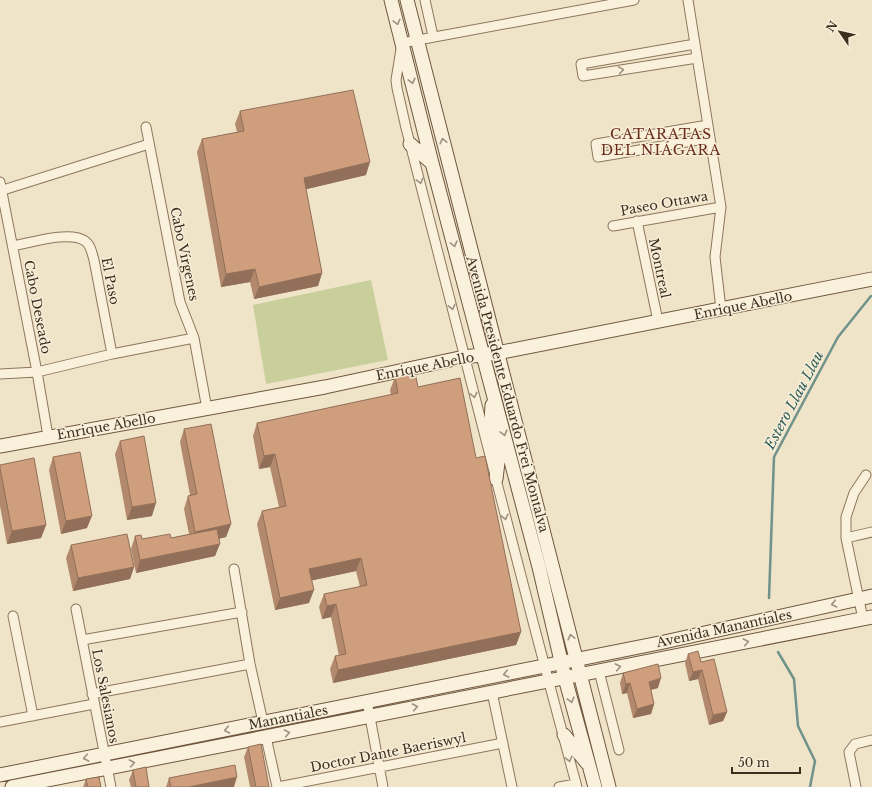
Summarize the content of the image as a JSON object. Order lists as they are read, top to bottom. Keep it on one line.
{"streets":{"main road":["Enrique Abello","Avenida Presidente Eduardo Frei Montalva","Avenida Manantiales","Manantiales"],"street":["Paseo Ottawa","Cabo Vírgenes","Montreal","El Paso","Cabo Deseado","Los Salesianos","Doctor Dante Baeriswyl"]},"crossings":[["Paseo Ottawa","Montreal"],["Cabo Vírgenes","Enrique Abello"],["Montreal","Enrique Abello"],["El Paso","Cabo Deseado"],["Enrique Abello","Cabo Deseado"],["Enrique Abello","Avenida Presidente Eduardo Frei Montalva"],["Avenida Presidente Eduardo Frei Montalva","Avenida Manantiales"],["Avenida Presidente Eduardo Frei Montalva","Manantiales"],["Avenida Manantiales","Manantiales"],["Los Salesianos","Manantiales"]],"districts":["CATARATAS DEL NIÁGARA"],"water":["Estero Llau Llau"],"scale_bar":"50 m","north":"top left"}
